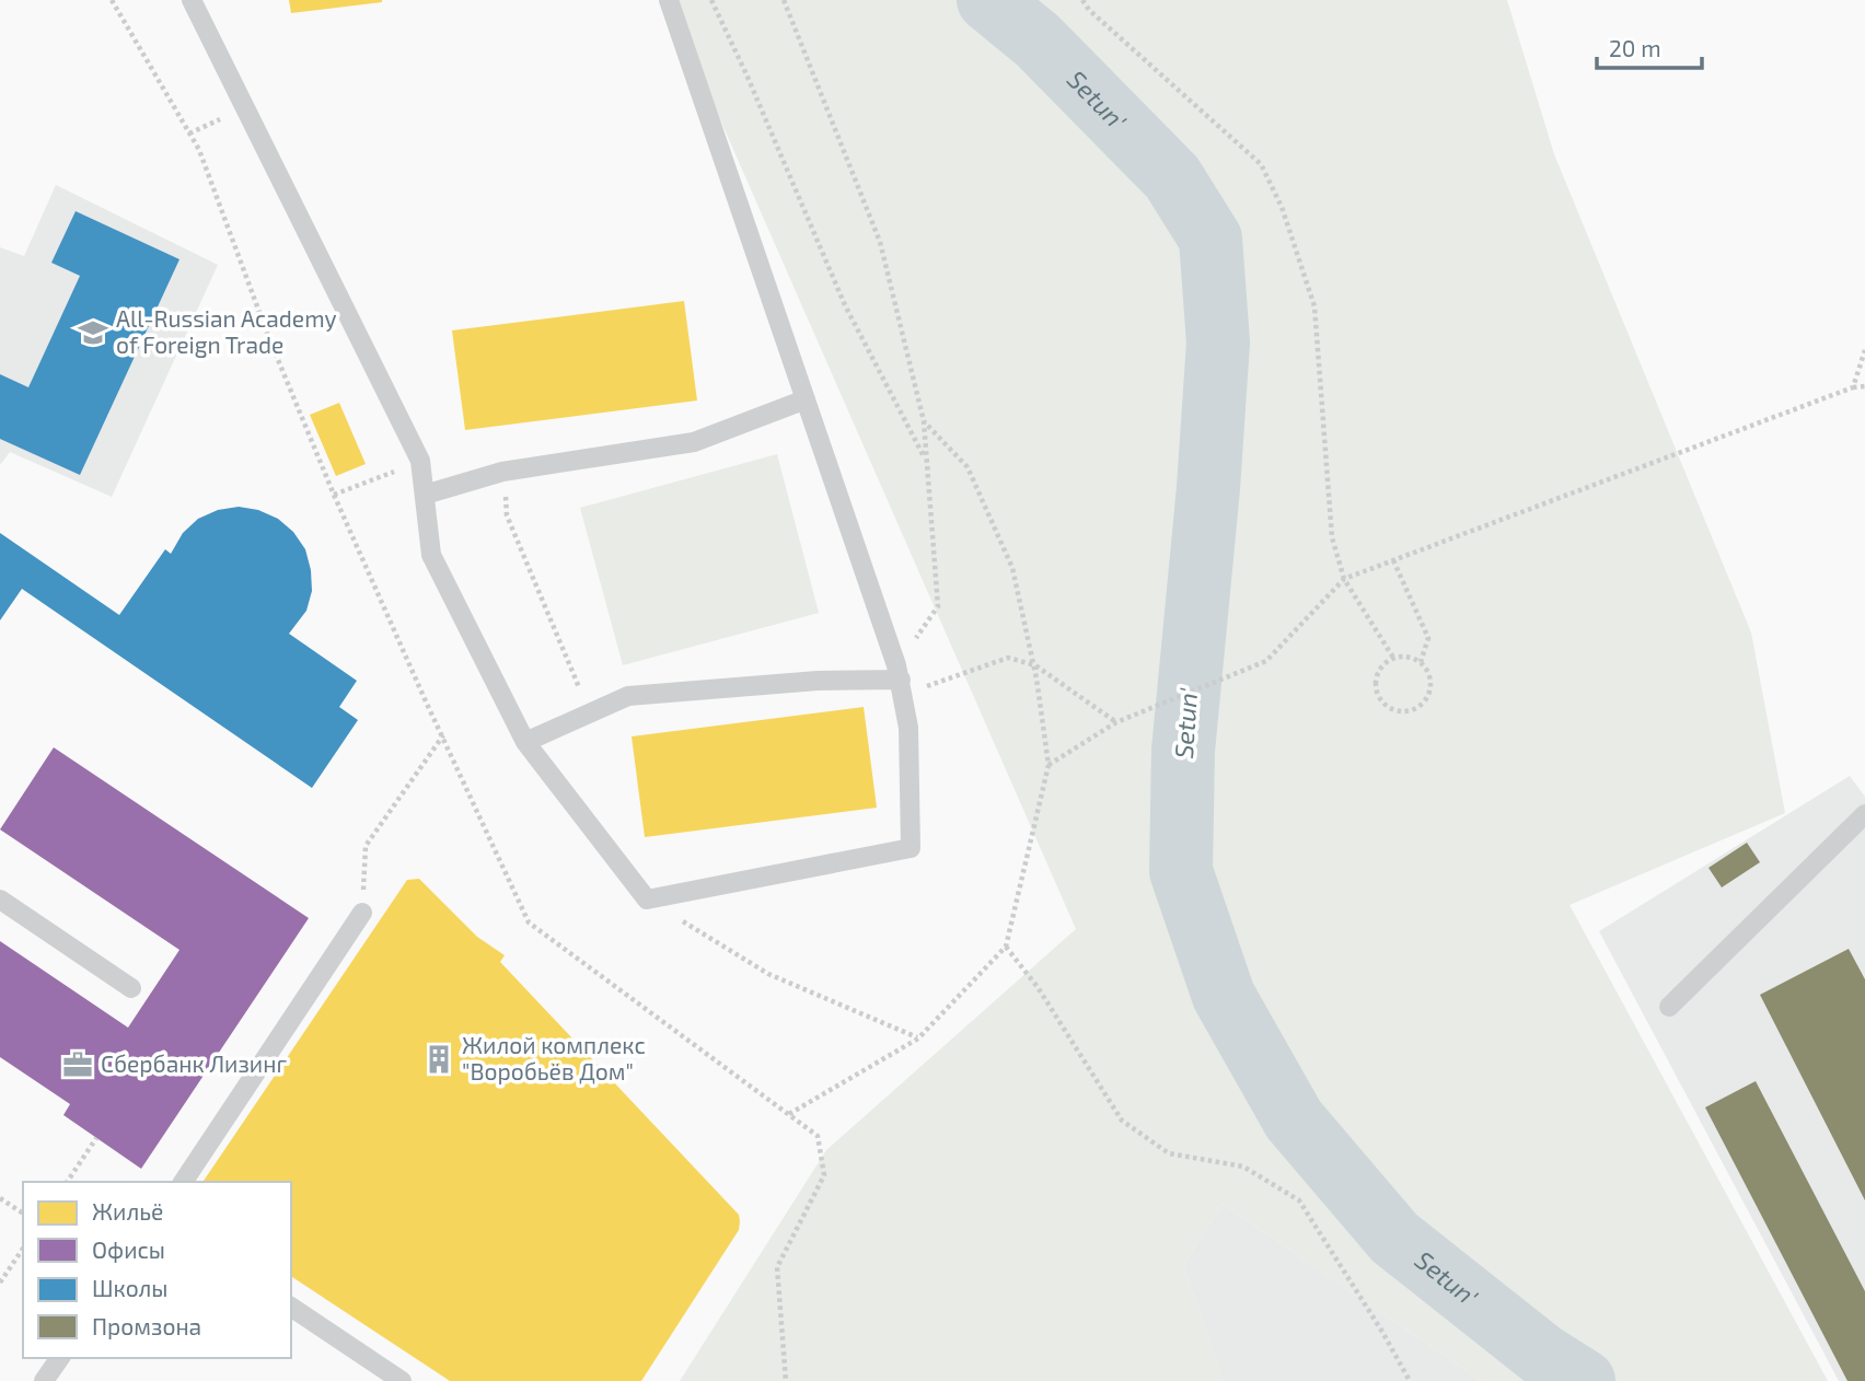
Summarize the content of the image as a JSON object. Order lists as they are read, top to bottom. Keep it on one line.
{"water":["Setun'"],"places":{"school or university":["All-Russian Academy of Foreign Trade"],"building":["Жилой комплекс \"Воробьёв Дом\""],"office":["Сбербанк Лизинг"]},"legend":["Жильё","Офисы","Школы","Промзона"],"scale_bar":"20 m"}
